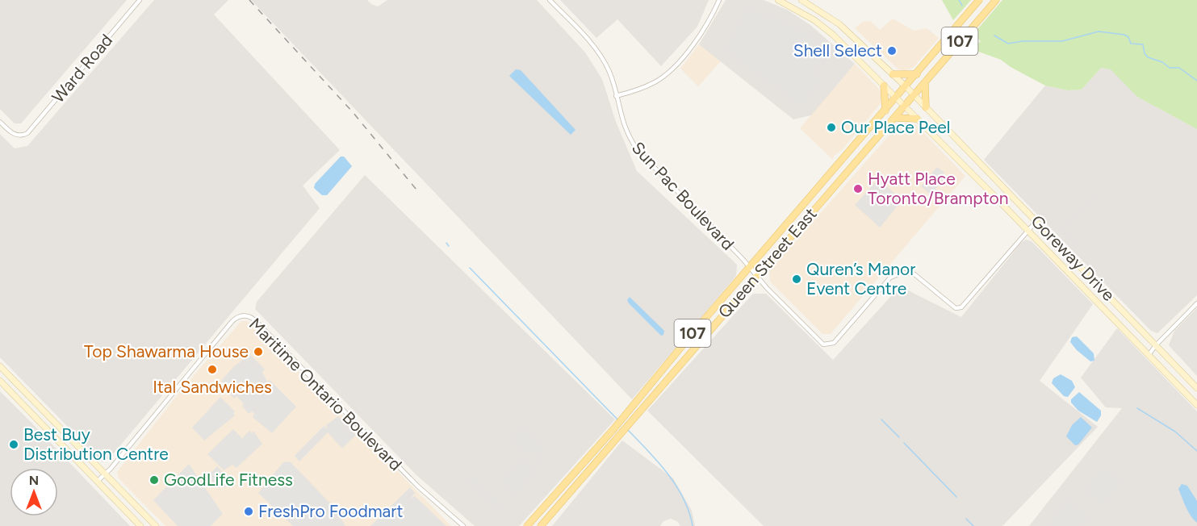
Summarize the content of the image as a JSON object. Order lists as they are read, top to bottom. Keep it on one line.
{"streets":{"main road":["107","Goreway Drive","Queen Street East"],"street":["Ward Road","Sun Pac Boulevard","Maritime Ontario Boulevard"]},"crossings":[["Sun Pac Boulevard","Goreway Drive"],["Sun Pac Boulevard","Queen Street East"],["Goreway Drive","Queen Street East"]],"places":["Shell Select","Our Place Peel","Hyatt Place Toronto/Brampton","Quren’s Manor Event Centre","Top Shawarma House","Ital Sandwiches","Best Buy Distribution Centre","GoodLife Fitness","FreshPro Foodmart"],"north":"top"}
